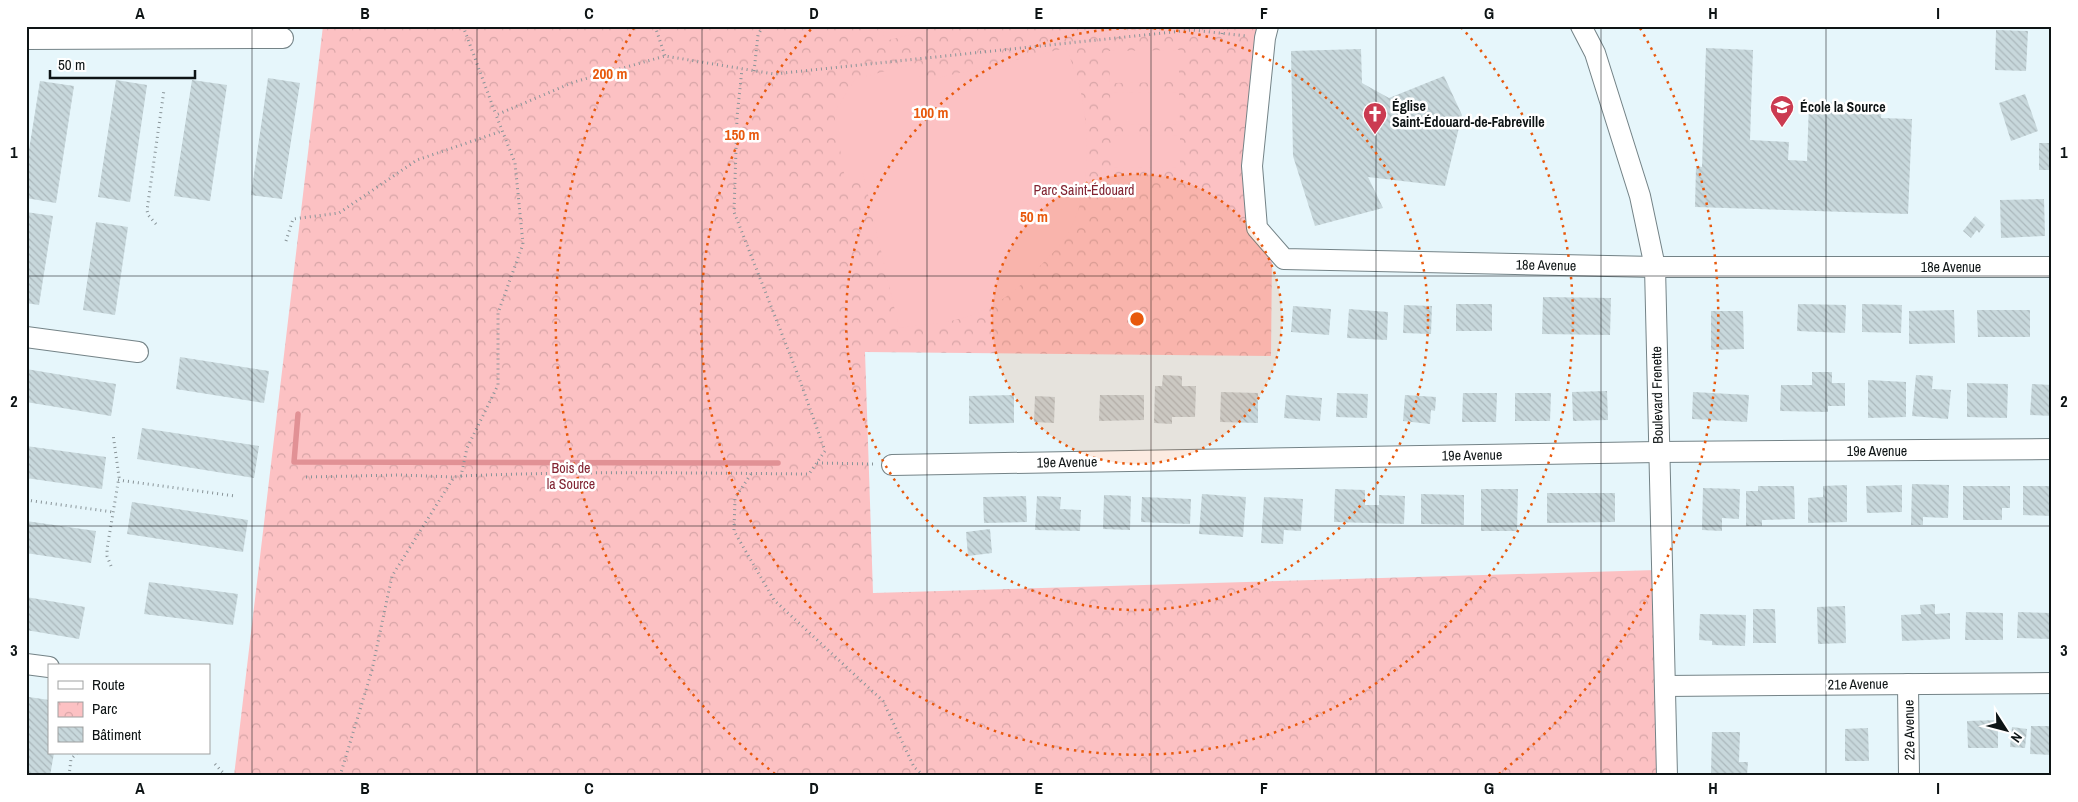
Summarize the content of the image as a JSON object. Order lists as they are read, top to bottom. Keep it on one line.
{"streets":{"street":["18e Avenue","Boulevard Frenette","19e Avenue","21e Avenue","22e Avenue"]},"crossings":[["18e Avenue","Boulevard Frenette"],["Boulevard Frenette","19e Avenue"],["Boulevard Frenette","21e Avenue"],["21e Avenue","22e Avenue"]],"parks":["Parc Saint-Édouard","Bois de la Source"],"places":{"school or university":["École la Source"],"church":["Église Saint-Édouard-de-Fabreville"]},"legend":["Route","Parc","Bâtiment"],"scale_bar":"50 m","north":"bottom right","grid":{"columns":["A","B","C","D","E","F","G","H","I"],"rows":["1","2","3"]},"rings":["200 m","100 m","150 m","50 m"]}
